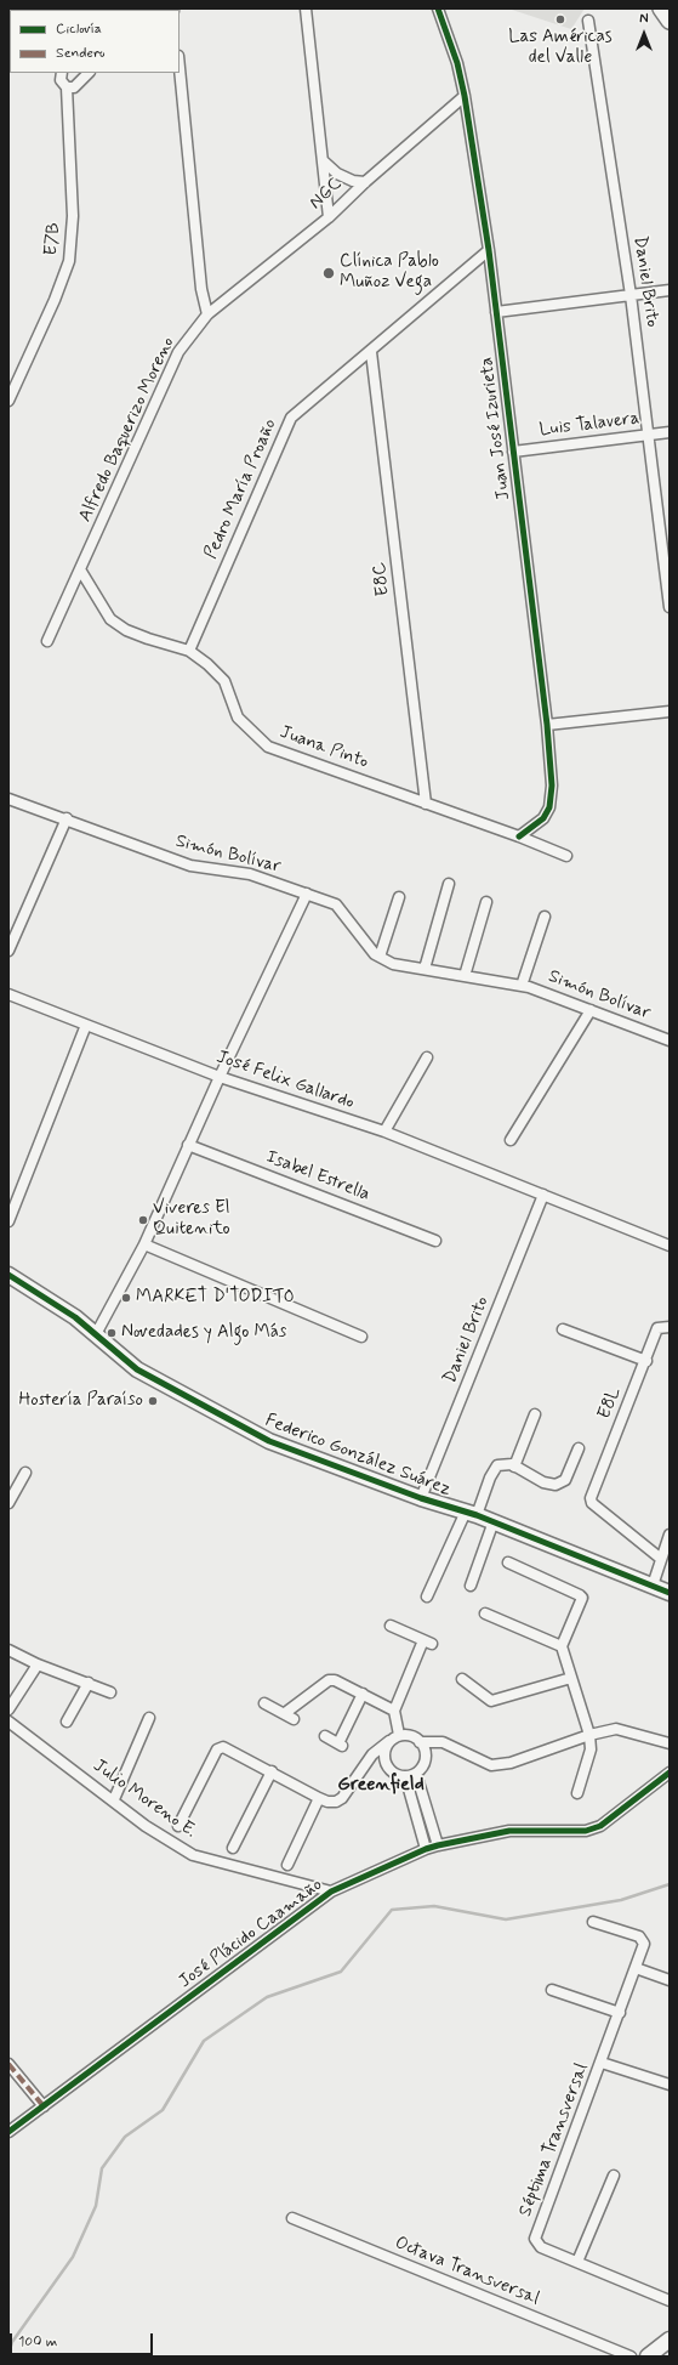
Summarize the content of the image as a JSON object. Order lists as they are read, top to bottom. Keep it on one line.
{"streets":{"street":["NGC","E7B","Daniel Brito","Luis Talavera","Juan José Izurieta","Alfredo Baquerizo Moreno","Pedro María Proaño","E8C","Juana Pinto","Simón Bolívar","José Felix Gallardo","Isabel Estrella","E8L","Federico González Suárez","Julio Moreno E.","José Plácido Caamaño","Séptima Transversal","Octava Transversal"]},"crossings":[["NGC","Juan José Izurieta"],["NGC","Alfredo Baquerizo Moreno"],["Daniel Brito","Luis Talavera"],["Daniel Brito","José Felix Gallardo"],["Daniel Brito","Federico González Suárez"],["Luis Talavera","Juan José Izurieta"],["Juan José Izurieta","Pedro María Proaño"],["Juan José Izurieta","Juana Pinto"],["Alfredo Baquerizo Moreno","Juana Pinto"],["Pedro María Proaño","E8C"],["Pedro María Proaño","Juana Pinto"],["E8C","Juana Pinto"],["Julio Moreno E.","José Plácido Caamaño"]],"districts":["Greenfield"],"places":["Las Américas del Valle","Clínica Pablo Muñoz Vega","Viveres El Quitenito","MARKET D'TODITO","Novedades y Algo Más","Hostería Paraíso"],"legend":["Ciclovía","Sendero"],"scale_bar":"100 m","north":"top"}
